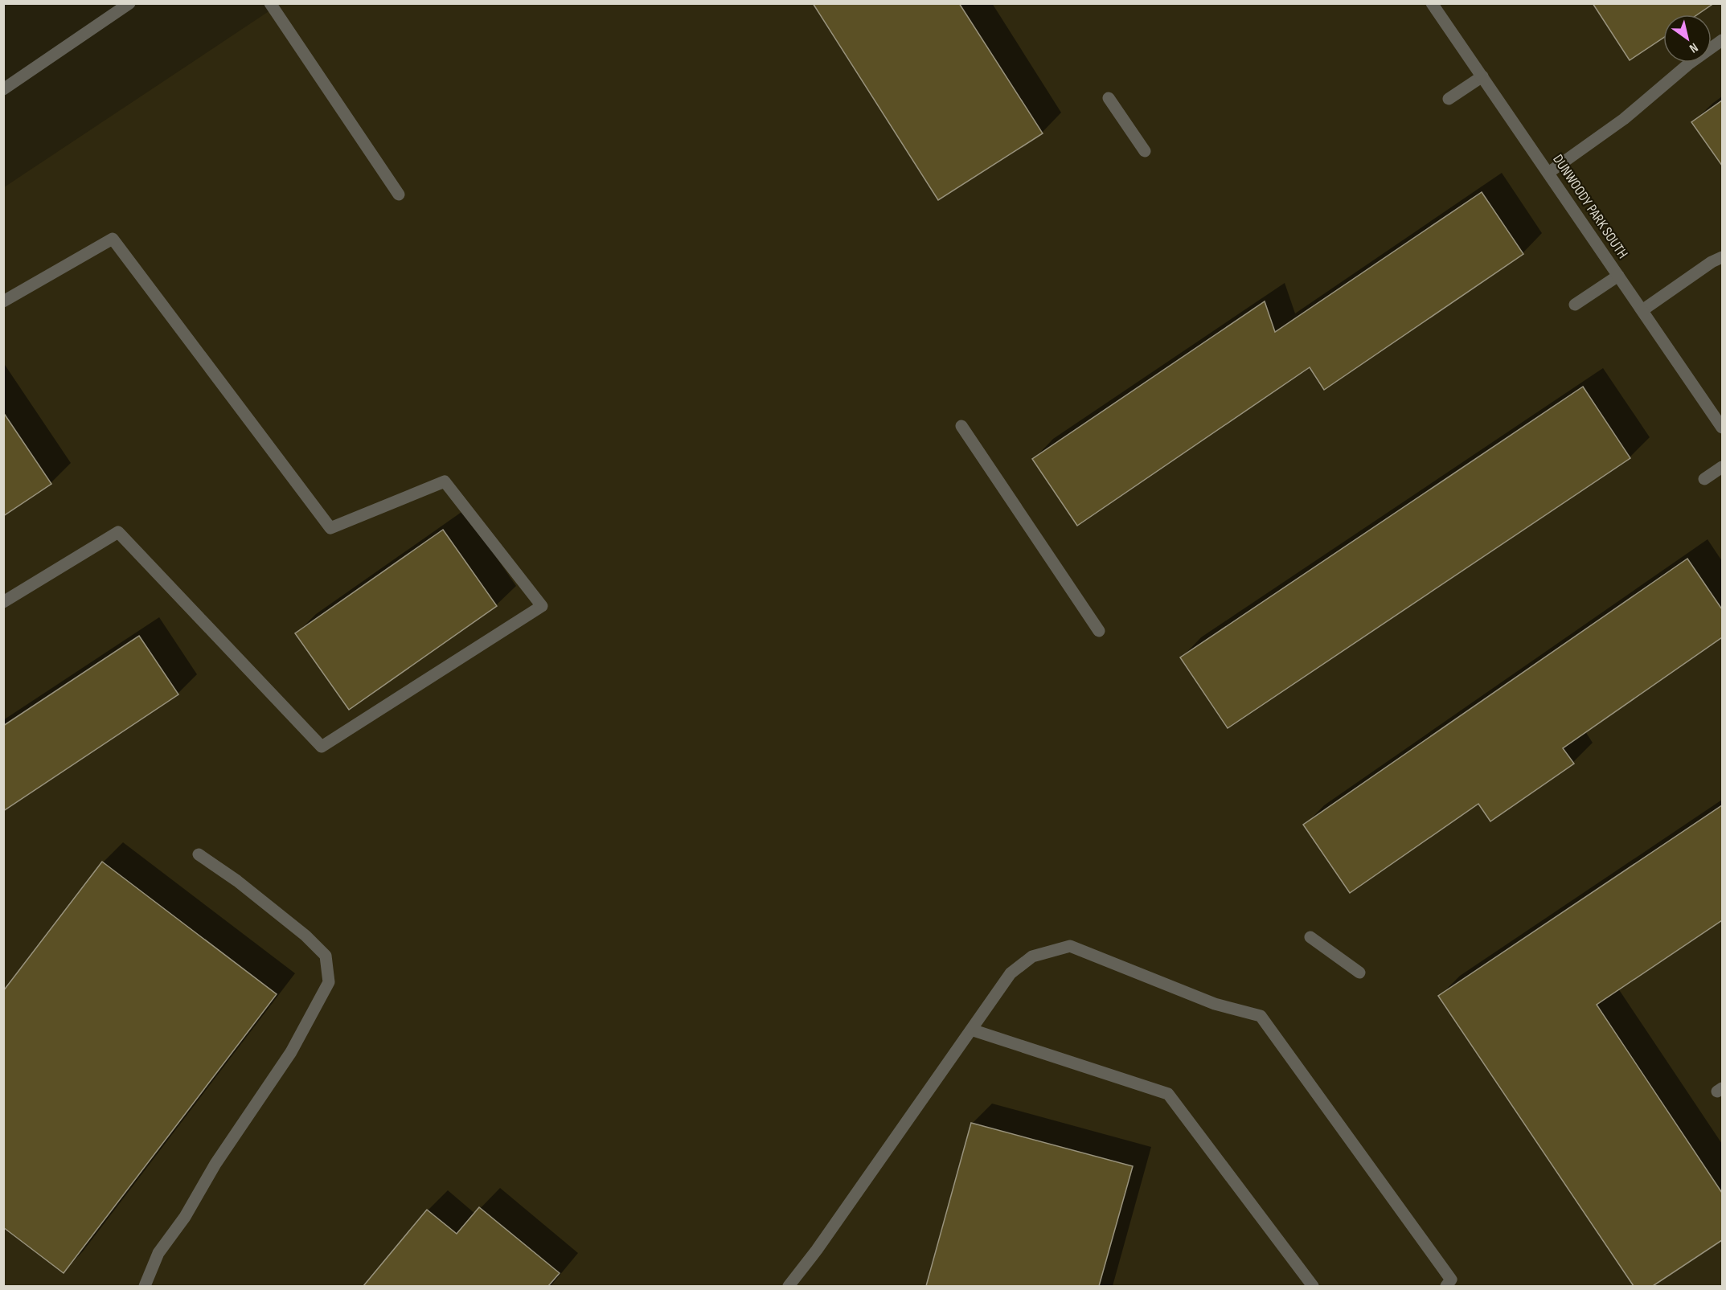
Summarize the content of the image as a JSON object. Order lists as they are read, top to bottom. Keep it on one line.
{"streets":{"street":["DUNWOODY PARK SOUTH"]},"north":"bottom right"}
